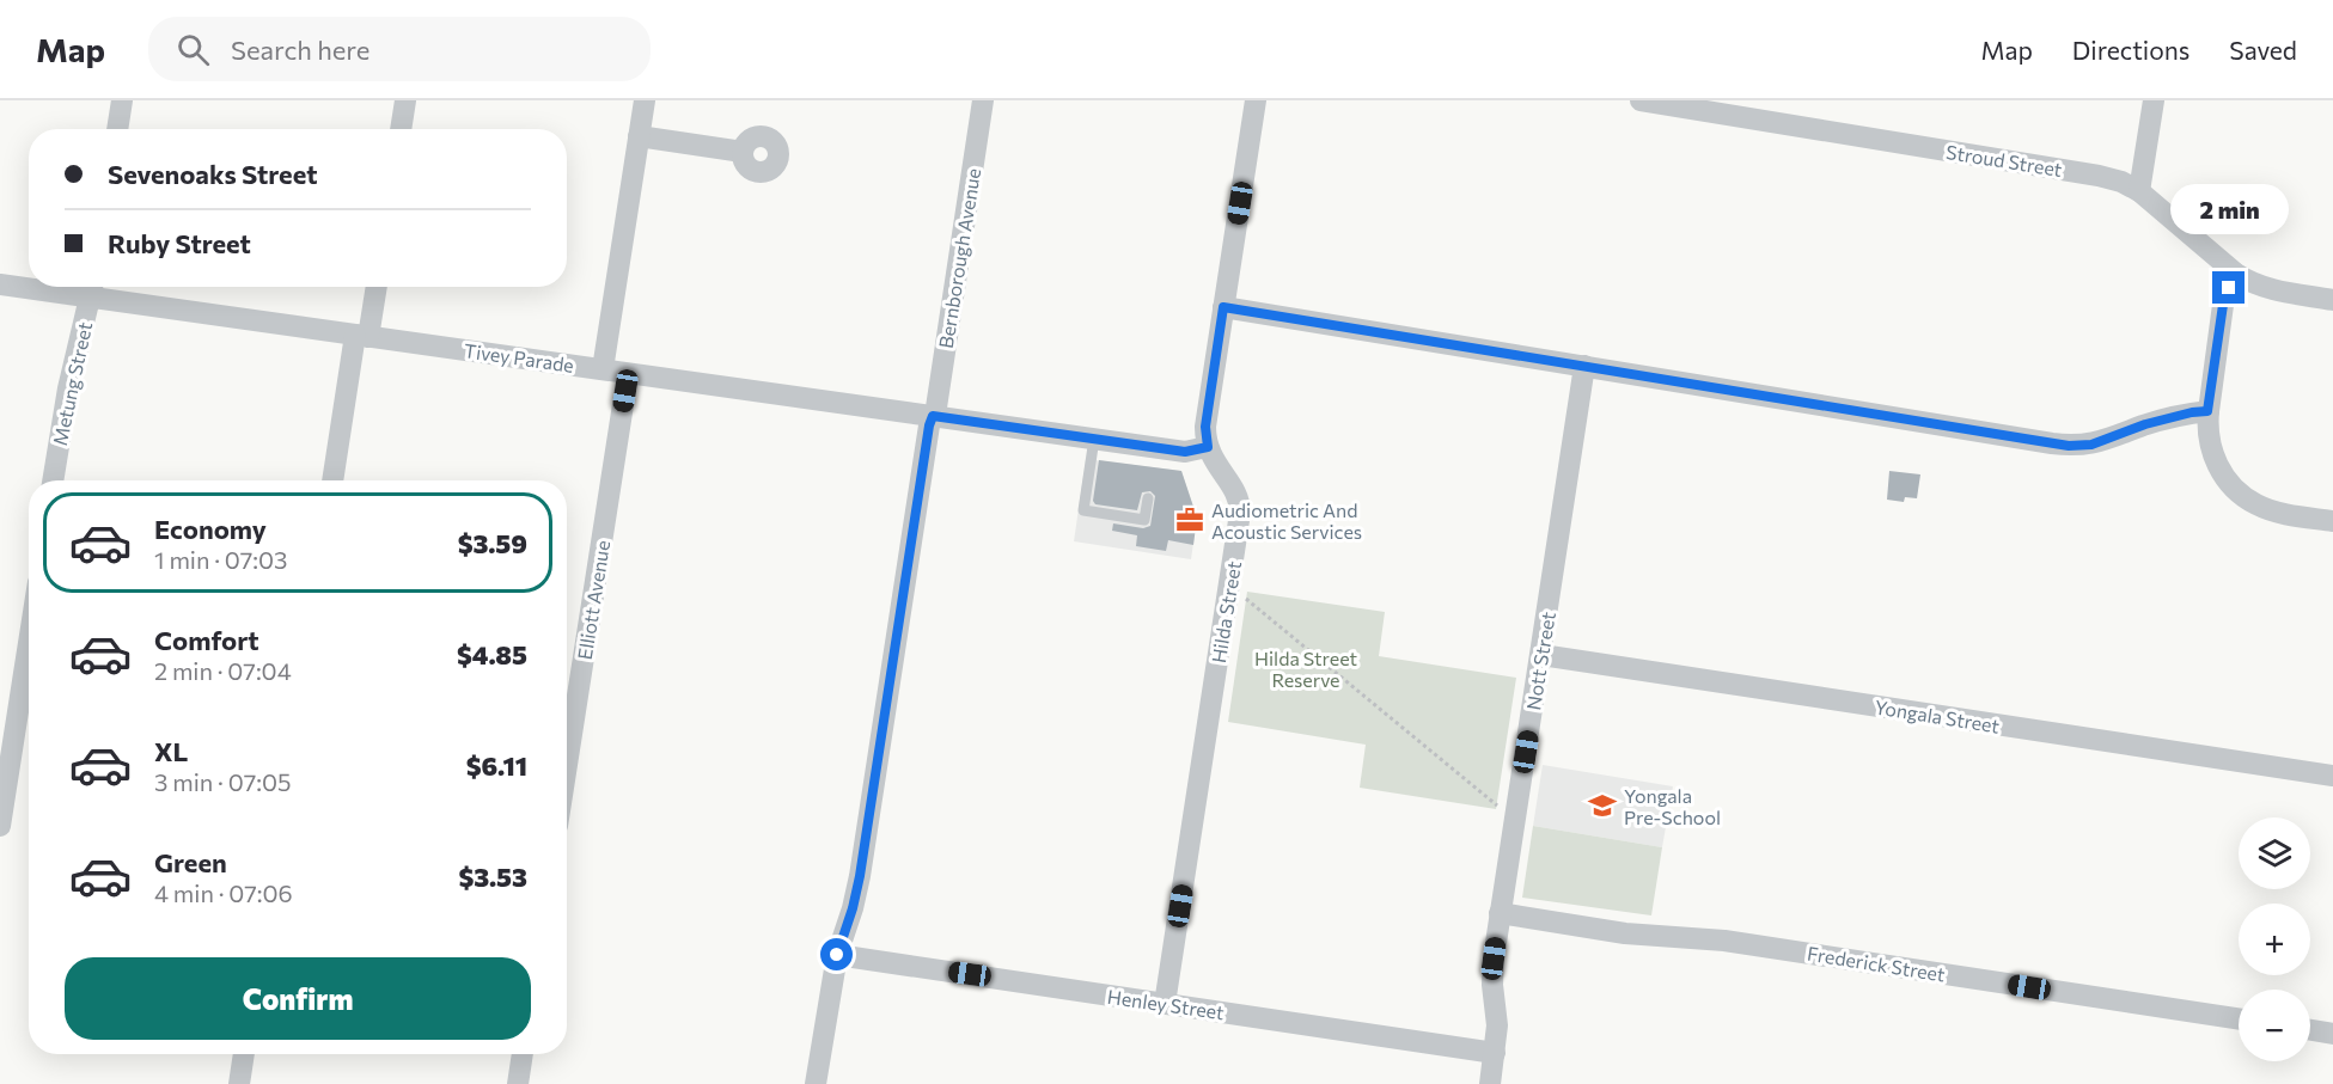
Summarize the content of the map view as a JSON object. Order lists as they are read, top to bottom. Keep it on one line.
{"streets":{"street":["Stroud Street","Bernborough Avenue","Tivey Parade","Metung Street","Elliott Avenue","Hilda Street","Nott Street","Yongala Street","Frederick Street","Henley Street"]},"crossings":[["Bernborough Avenue","Tivey Parade"],["Bernborough Avenue","Henley Street"],["Tivey Parade","Metung Street"],["Tivey Parade","Elliott Avenue"],["Tivey Parade","Hilda Street"],["Hilda Street","Henley Street"],["Nott Street","Yongala Street"],["Nott Street","Frederick Street"],["Nott Street","Henley Street"]],"parks":["Hilda Street Reserve"],"places":{"office":["Audiometric And Acoustic Services"],"school or university":["Yongala Pre-School"]},"page":{"header":"Map","search":"Search here","nav":["Map","Directions","Saved"],"banner":["Sevenoaks Street","Ruby Street"],"bubble":"2 min","list":[{"name":"Economy","note":"1 min · 07:03","value":"$3.59"},{"name":"Comfort","note":"2 min · 07:04","value":"$4.85"},{"name":"XL","note":"3 min · 07:05","value":"$6.11"},{"name":"Green","note":"4 min · 07:06","value":"$3.53"}],"map_buttons":["+","−"],"buttons":"Confirm"}}
